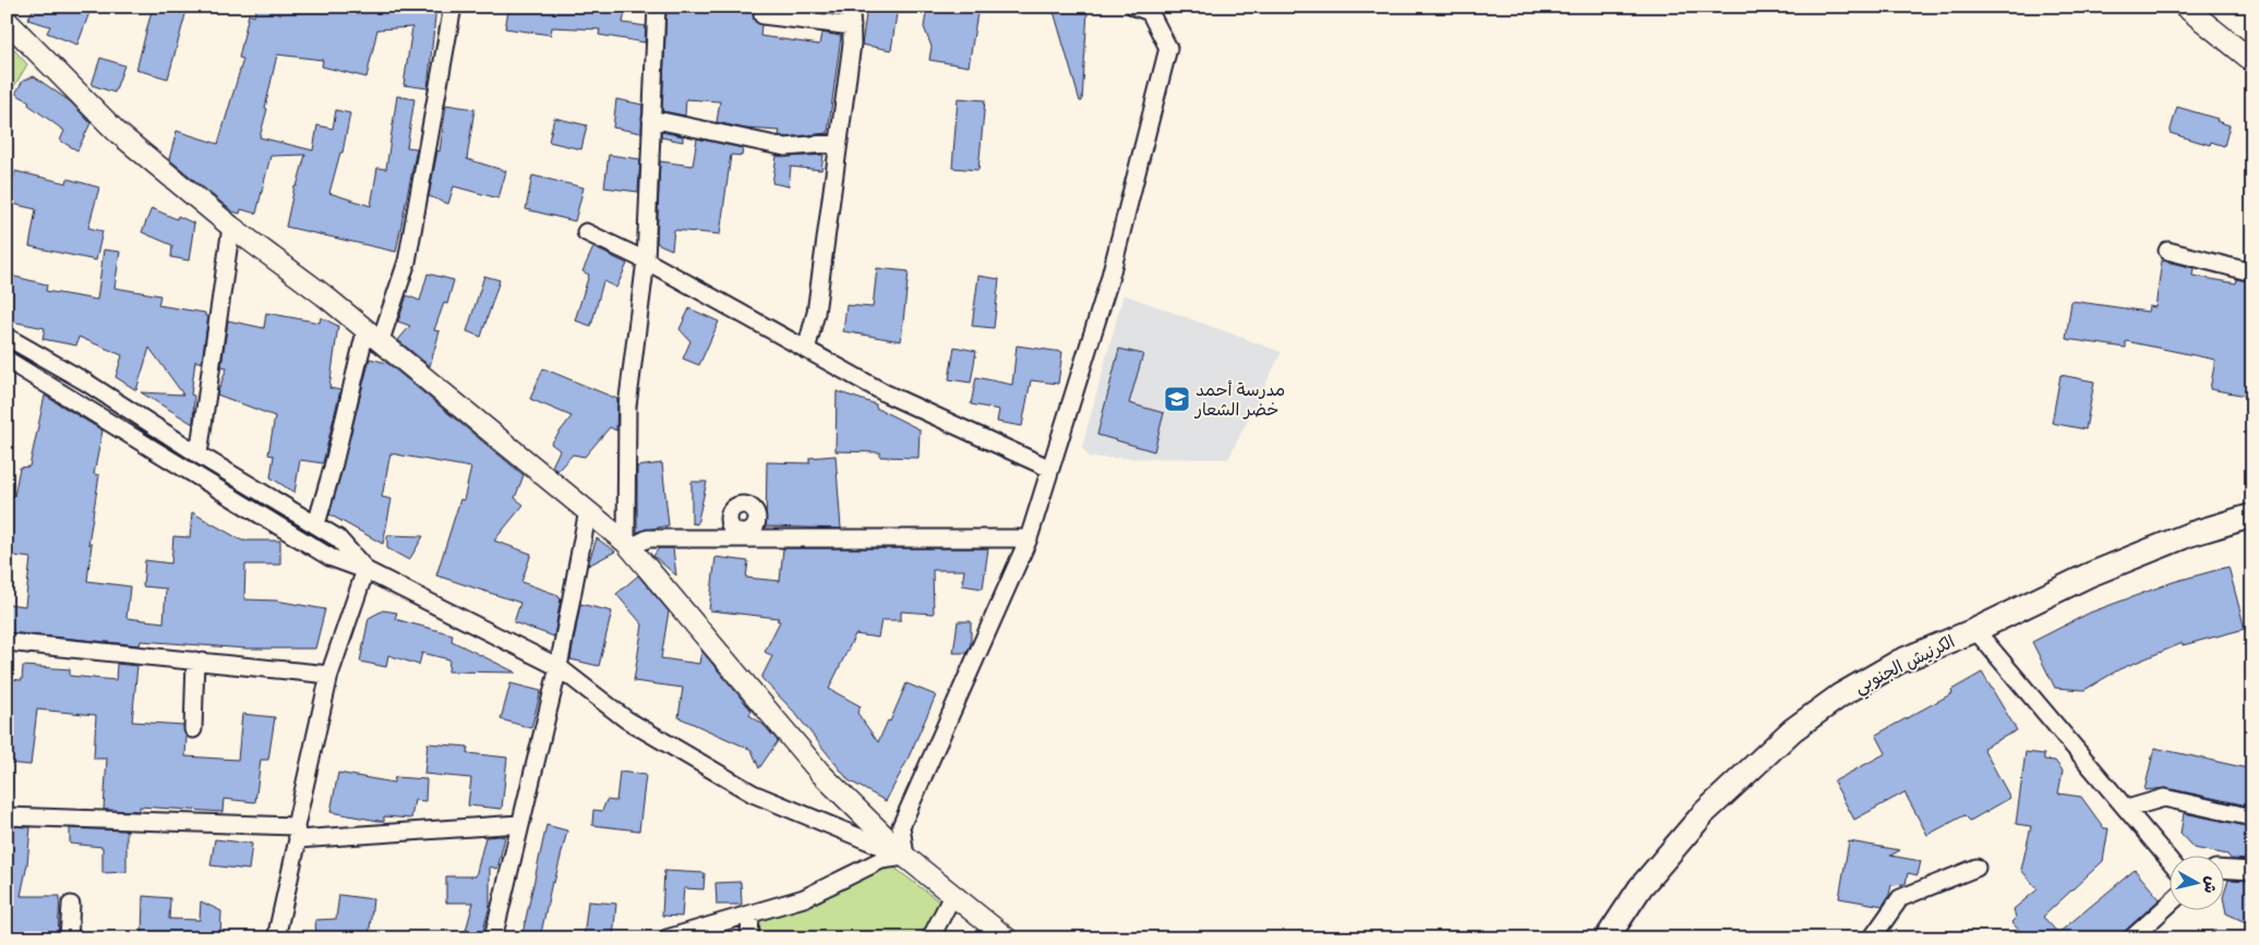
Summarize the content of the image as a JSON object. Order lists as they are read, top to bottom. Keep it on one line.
{"streets":{"main road":["الكرنيش الجنوبي"]},"places":{"school or university":["مدرسة أحمد خضر الشعار"]},"north":"right"}
